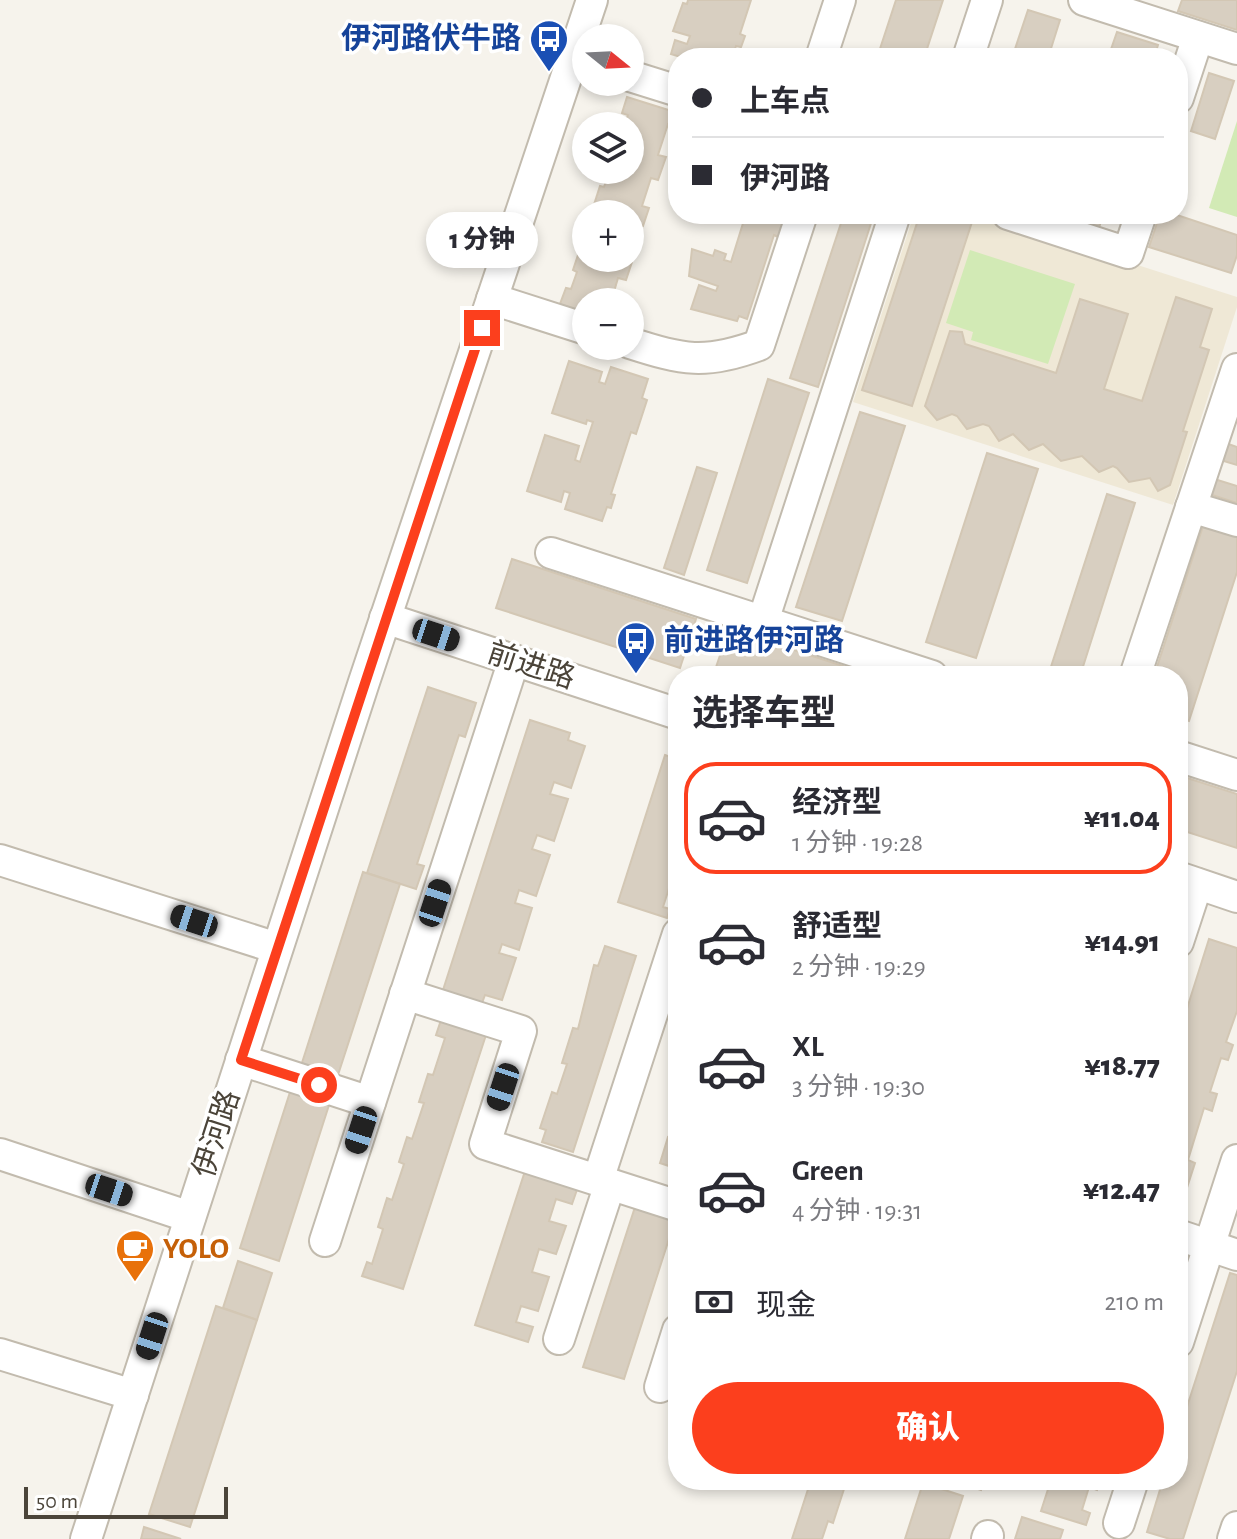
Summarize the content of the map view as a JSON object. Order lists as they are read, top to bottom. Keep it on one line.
{"streets":{"street":["前进路","伊河路"]},"crossings":[["前进路","伊河路"]],"places":{"bus stop":["伊河路伏牛路","前进路伊河路"],"cafe":["YOLO"]},"scale_bar":"50 m","north":"right","page":{"map_buttons":["+","−"],"banner":["上车点","伊河路"],"bubble":"1 分钟","heading":"选择车型","list":[{"name":"经济型","note":"1 分钟 · 19:28","value":"¥11.04"},{"name":"舒适型","note":"2 分钟 · 19:29","value":"¥14.91"},{"name":"XL","note":"3 分钟 · 19:30","value":"¥18.77"},{"name":"Green","note":"4 分钟 · 19:31","value":"¥12.47"}],"pay":["现金","210 m"],"buttons":"确认","scale":"50 m"}}
